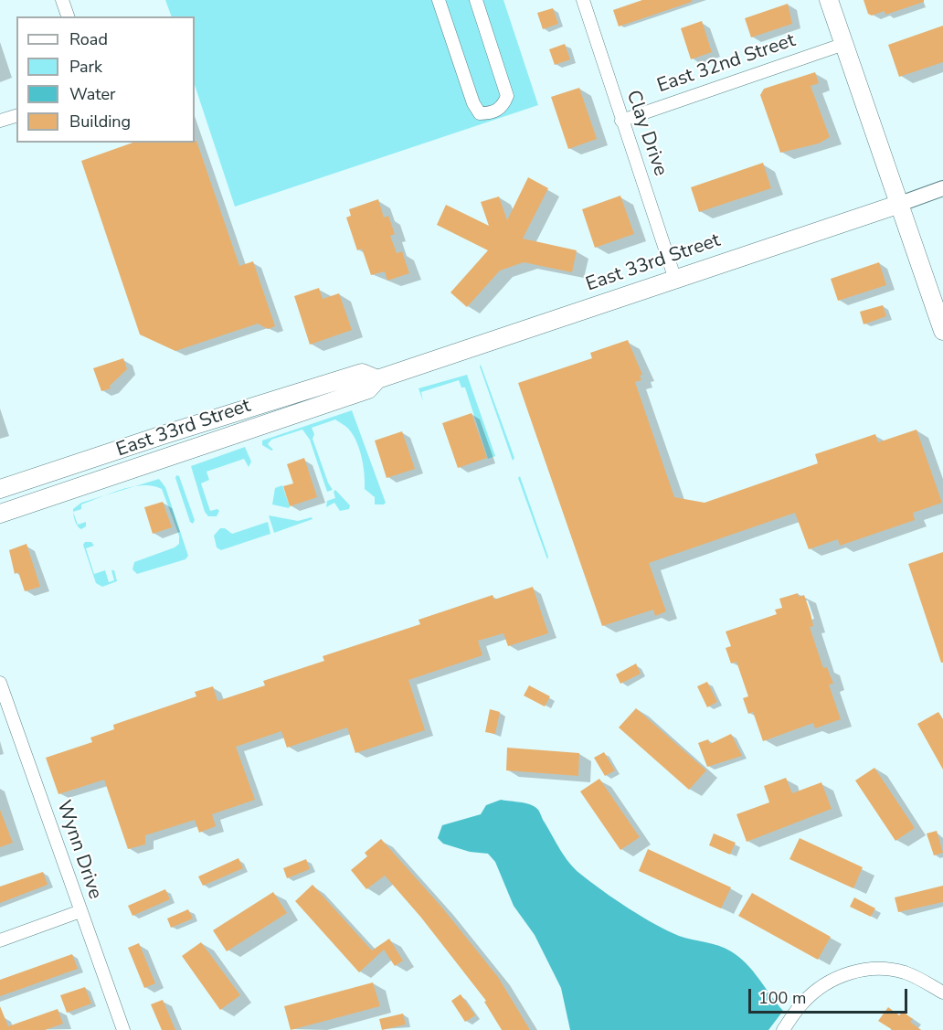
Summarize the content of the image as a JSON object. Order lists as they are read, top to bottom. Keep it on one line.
{"streets":{"main road":["East 33rd Street"],"street":["East 32nd Street","Clay Drive","Wynn Drive"]},"crossings":[["East 32nd Street","Clay Drive"],["Clay Drive","East 33rd Street"]],"legend":["Road","Park","Water","Building"],"scale_bar":"100 m"}
